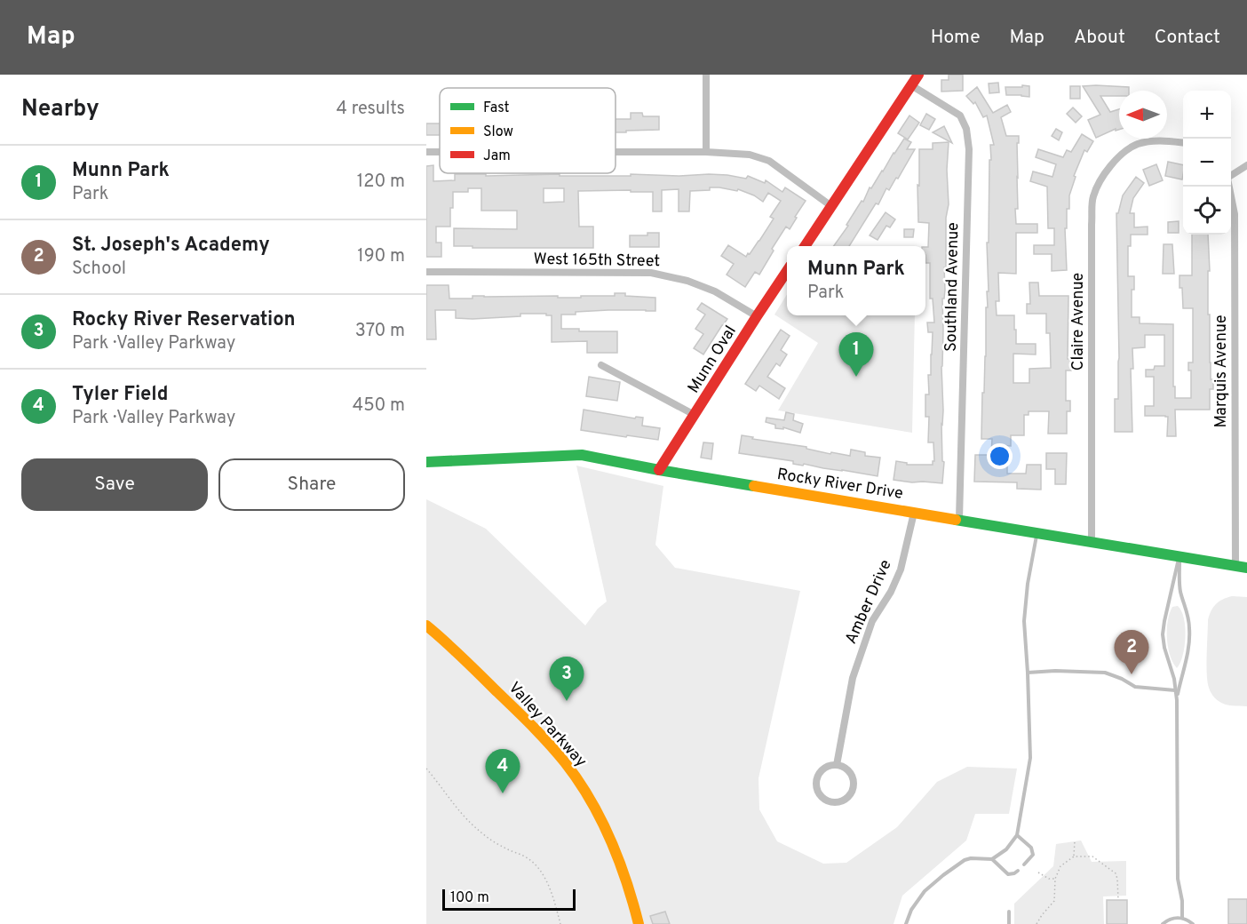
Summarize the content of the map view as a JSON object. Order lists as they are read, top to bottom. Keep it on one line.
{"streets":{"street":["West 165th Street","Southland Avenue","Claire Avenue","Munn Oval","Marquis Avenue","Rocky River Drive","Amber Drive","Valley Parkway"]},"crossings":[["West 165th Street","Munn Oval"],["Southland Avenue","Rocky River Drive"],["Claire Avenue","Rocky River Drive"],["Munn Oval","Rocky River Drive"],["Marquis Avenue","Rocky River Drive"],["Rocky River Drive","Amber Drive"]],"legend":["Fast","Slow","Jam"],"scale_bar":"100 m","north":"left","page":{"header":"Map","nav":["Home","Map","About","Contact"],"heading":["Nearby","4 results"],"map_buttons":["+","−"],"list":[{"mark":"1","name":"Munn Park","note":"Park","value":"120 m"},{"mark":"2","name":"St. Joseph's Academy","note":"School","value":"190 m"},{"mark":"3","name":"Rocky River Reservation","note":"Park · Valley Parkway","value":"370 m"},{"mark":"4","name":"Tyler Field","note":"Park · Valley Parkway","value":"450 m"}],"popup":["Munn Park","Park"],"pins":["1","2","3","4"],"buttons":["Save","Share"],"scale":"100 m"}}
